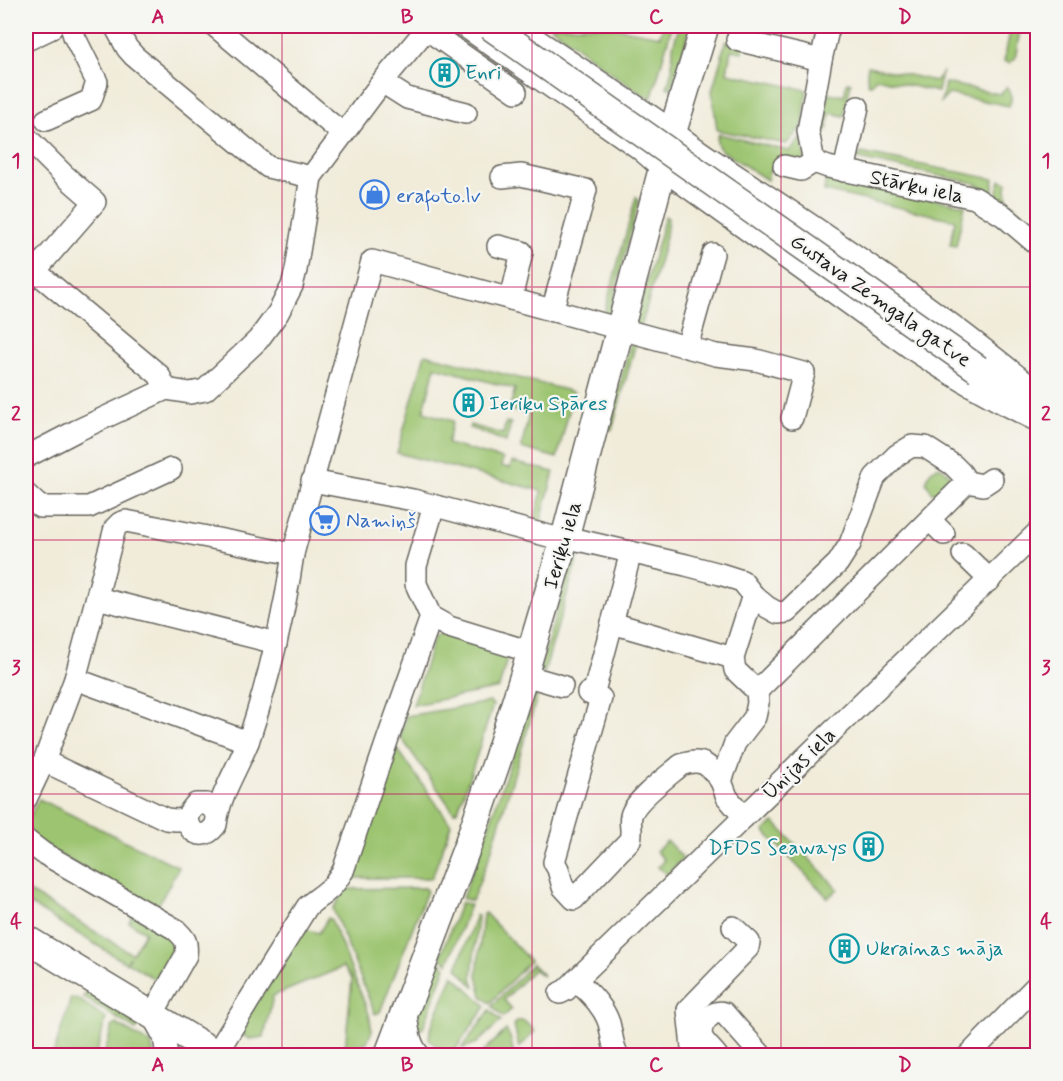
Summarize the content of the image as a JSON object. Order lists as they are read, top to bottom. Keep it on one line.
{"streets":{"main road":["Gustava Zemgala gatve","Ieriķu iela"],"street":["Stārķu iela","Ūnijas iela"]},"crossings":[["Gustava Zemgala gatve","Ieriķu iela"]],"places":{"building":["Enri","Ieriķu Spāres","DFDS Seaways","Ukrainas māja"],"shop":["erafoto.lv"],"supermarket":["Namiņš"]},"grid":{"columns":["A","B","C","D"],"rows":["1","2","3","4"]}}
